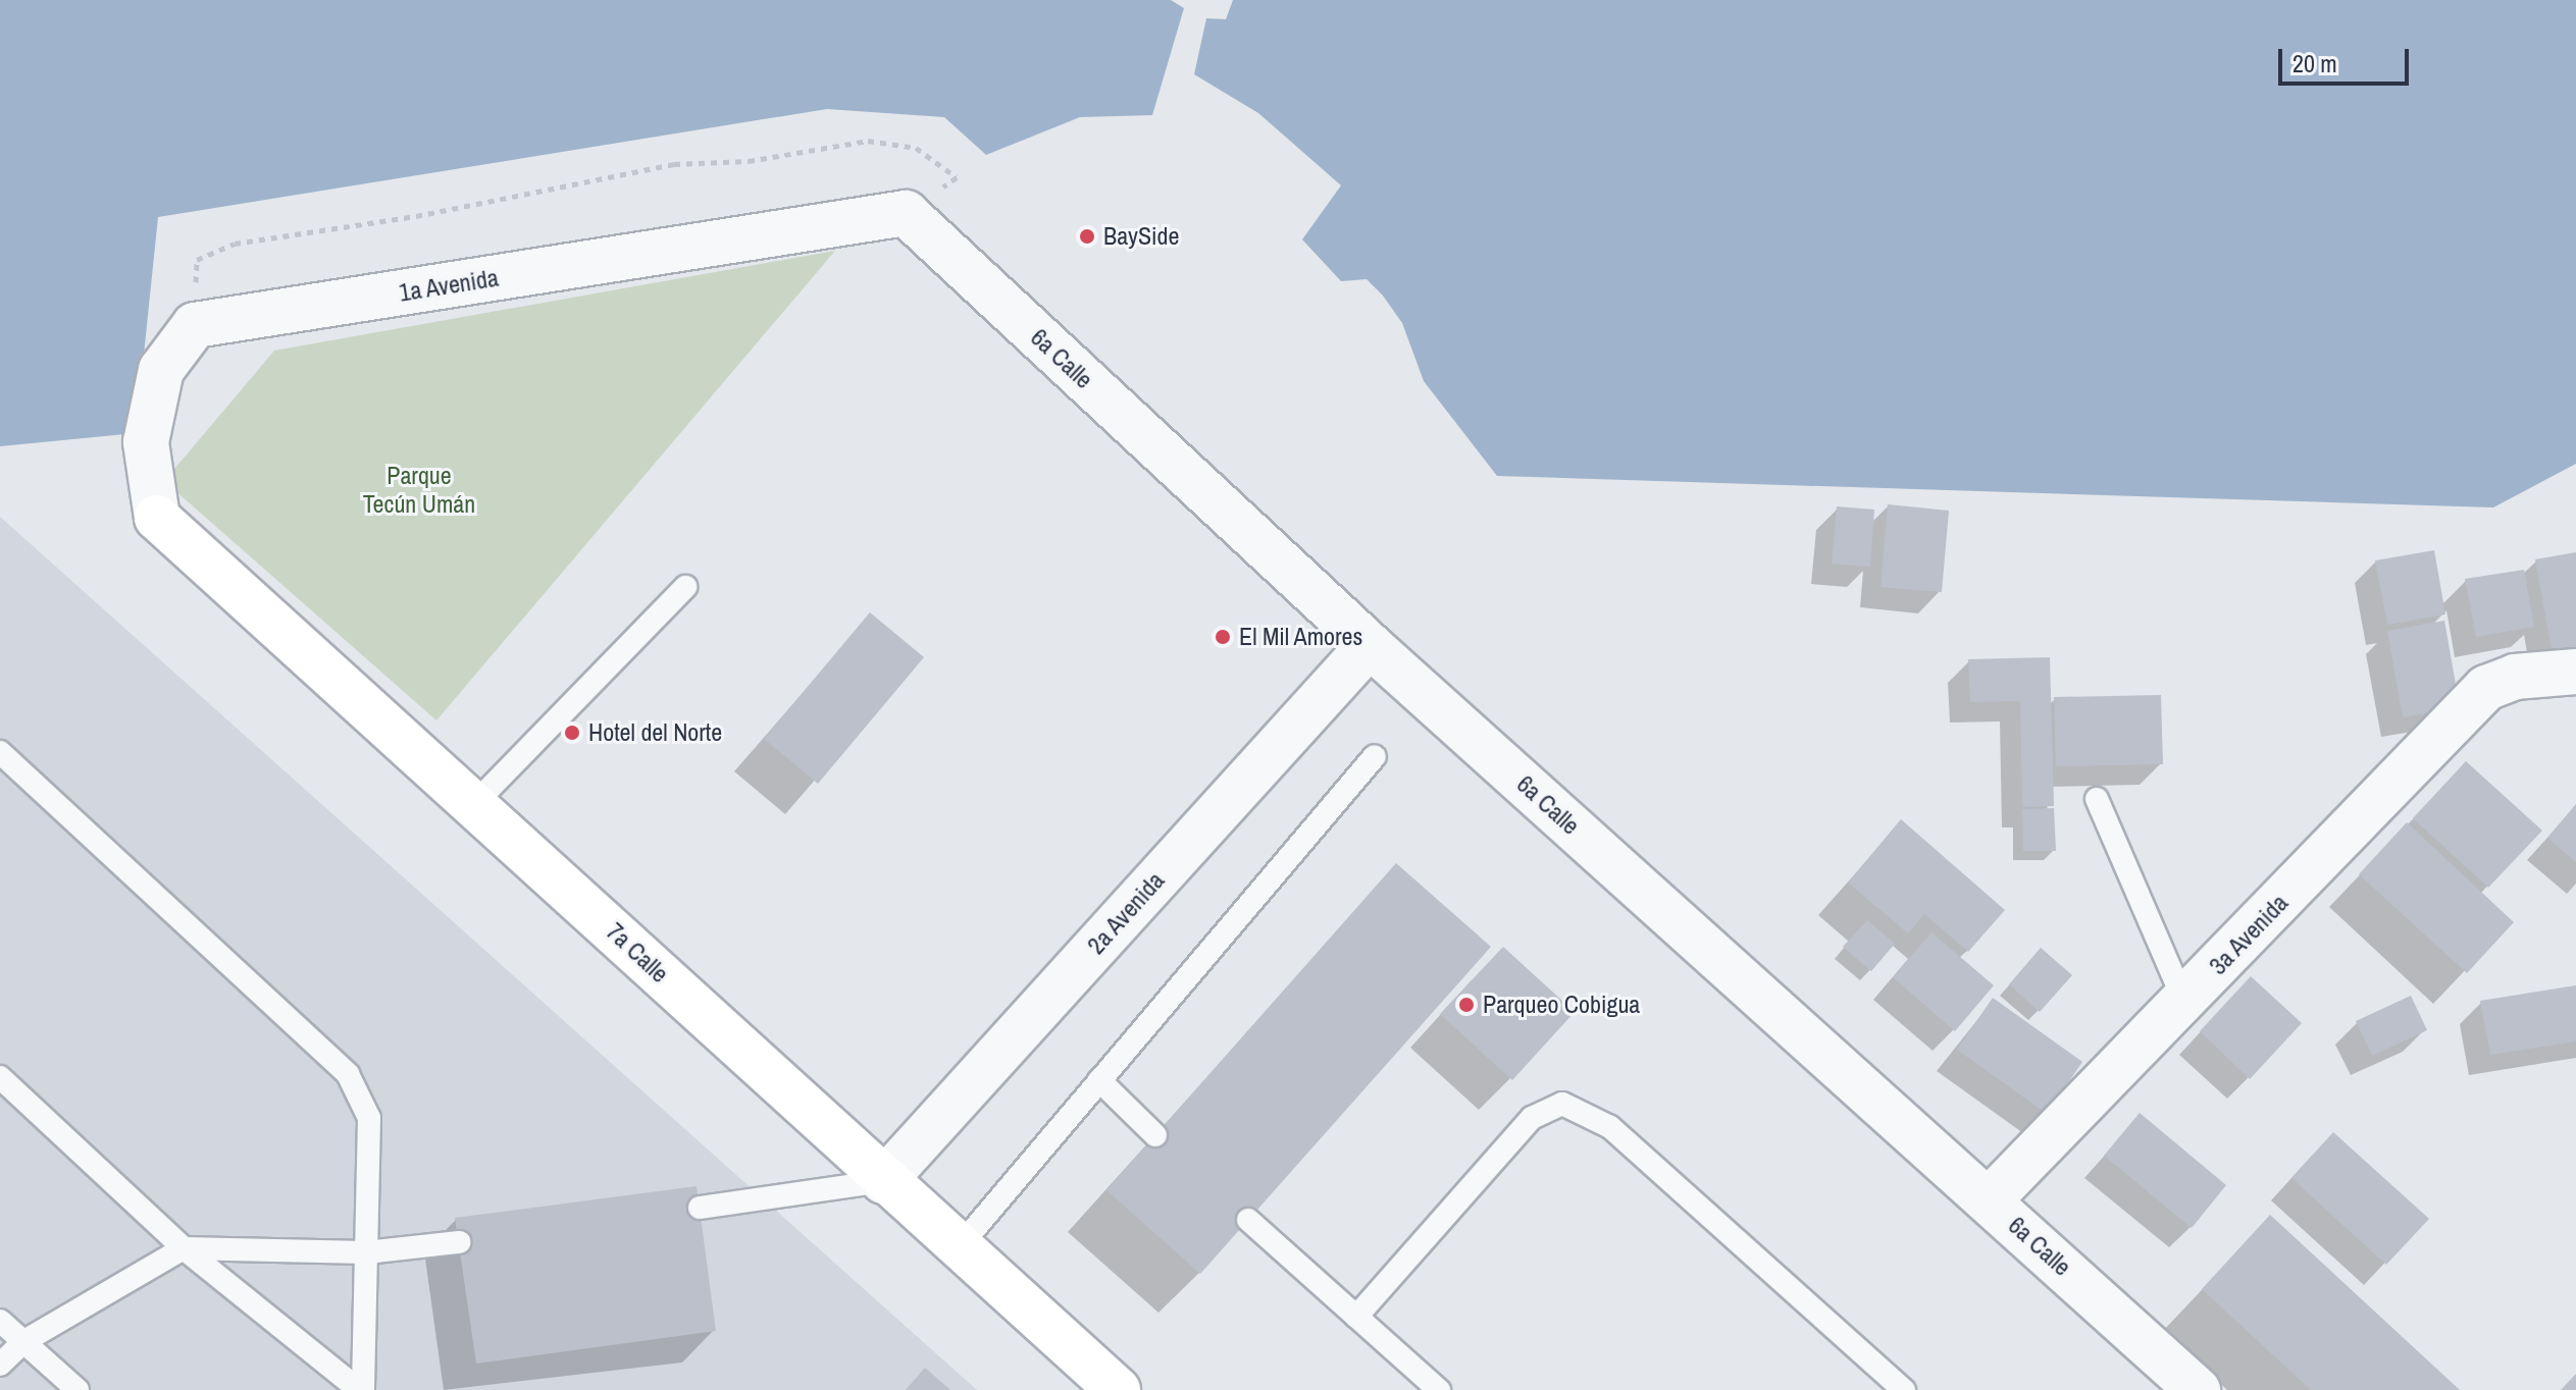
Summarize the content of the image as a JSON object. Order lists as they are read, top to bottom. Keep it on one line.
{"streets":{"street":["1a Avenida","6a Calle","2a Avenida","3a Avenida","7a Calle"]},"crossings":[["1a Avenida","6a Calle"],["1a Avenida","7a Calle"],["6a Calle","2a Avenida"],["6a Calle","3a Avenida"],["2a Avenida","7a Calle"]],"parks":["Parque Tecún Umán"],"places":["BaySide","El Mil Amores","Hotel del Norte","Parqueo Cobigua"],"scale_bar":"20 m"}
